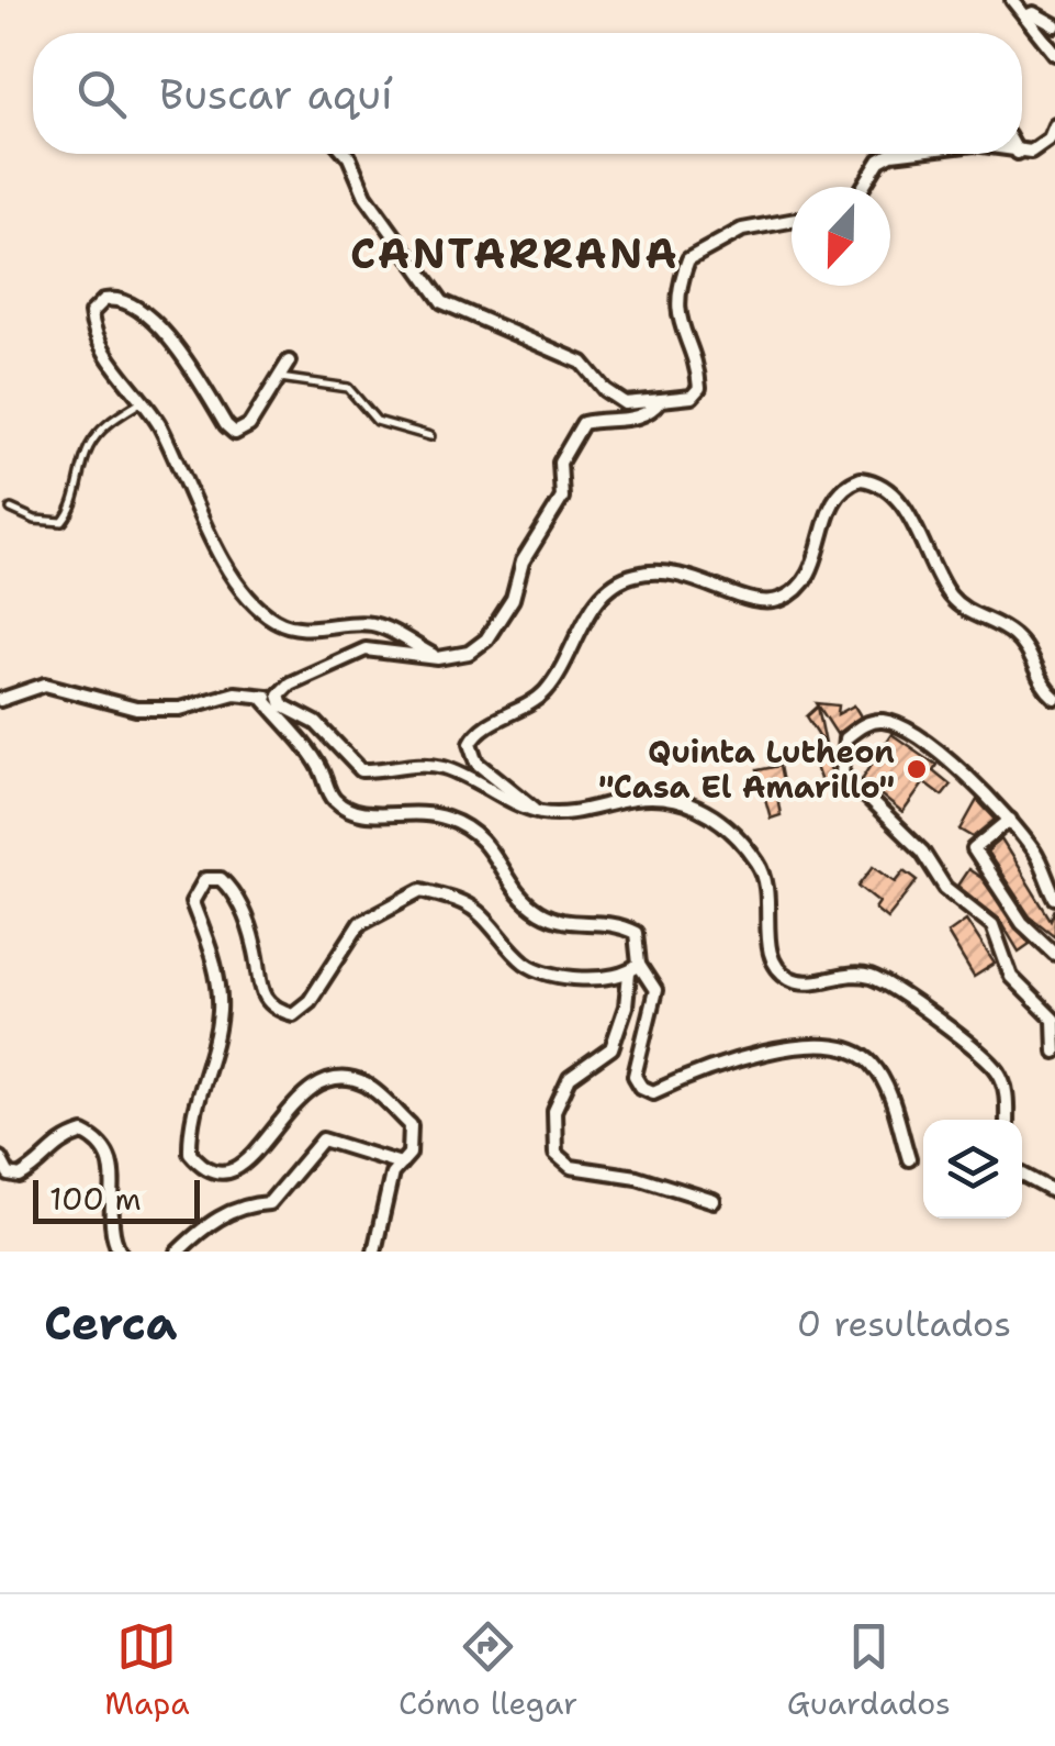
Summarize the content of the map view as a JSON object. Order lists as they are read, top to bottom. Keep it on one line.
{"districts":["CANTARRANA"],"places":["Quinta Lutheon \"Casa El Amarillo\""],"scale_bar":"100 m","north":"bottom","page":{"search":"Buscar aquí","scale":"100 m","heading":["Cerca","0 resultados"],"nav":["Mapa","Cómo llegar","Guardados"]}}
